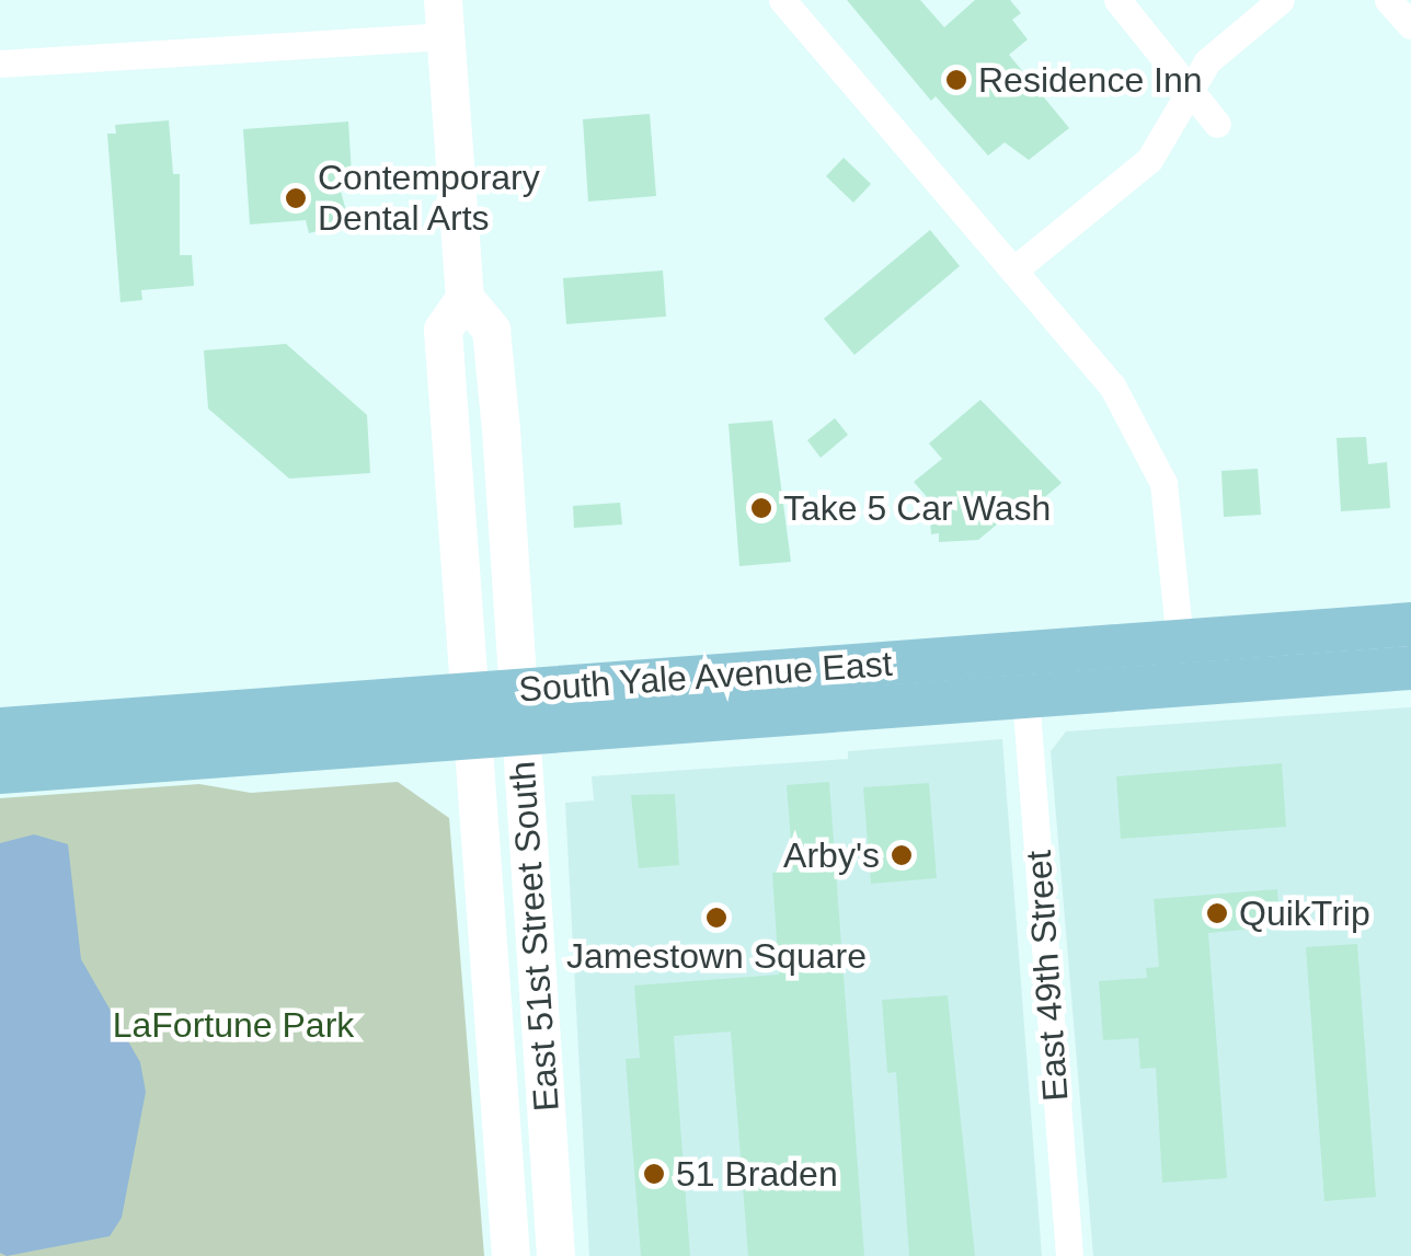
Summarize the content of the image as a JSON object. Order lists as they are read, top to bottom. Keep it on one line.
{"streets":{"main road":["South Yale Avenue East","East 51st Street South"],"street":["East 49th Street"]},"crossings":[["South Yale Avenue East","East 51st Street South"],["South Yale Avenue East","East 49th Street"]],"parks":["LaFortune Park"],"places":["Residence Inn","Contemporary Dental Arts","Take 5 Car Wash","Arby's","QuikTrip","Jamestown Square","51 Braden"]}
